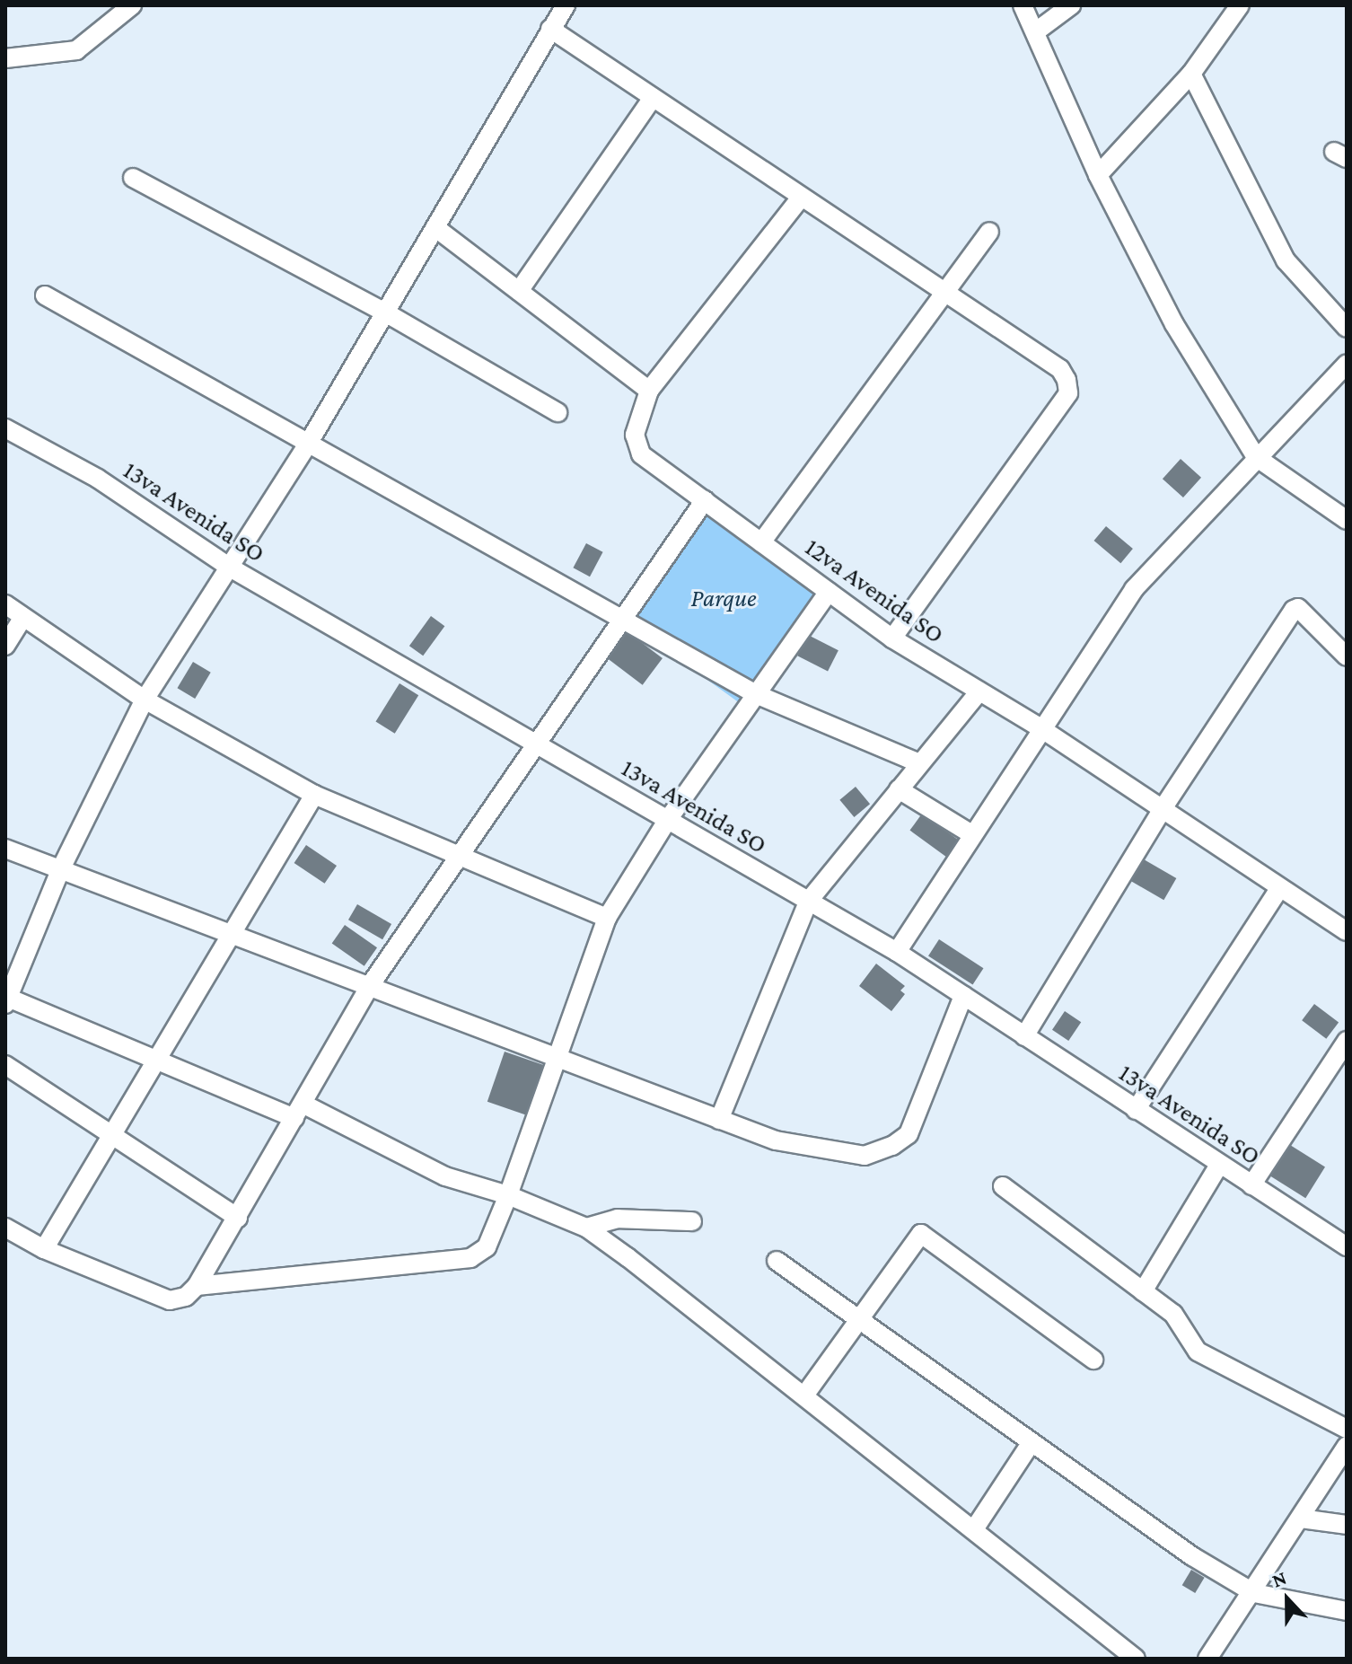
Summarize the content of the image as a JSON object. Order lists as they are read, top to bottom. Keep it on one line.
{"streets":{"street":["13va Avenida SO","12va Avenida SO"]},"parks":["Parque"],"north":"top"}
